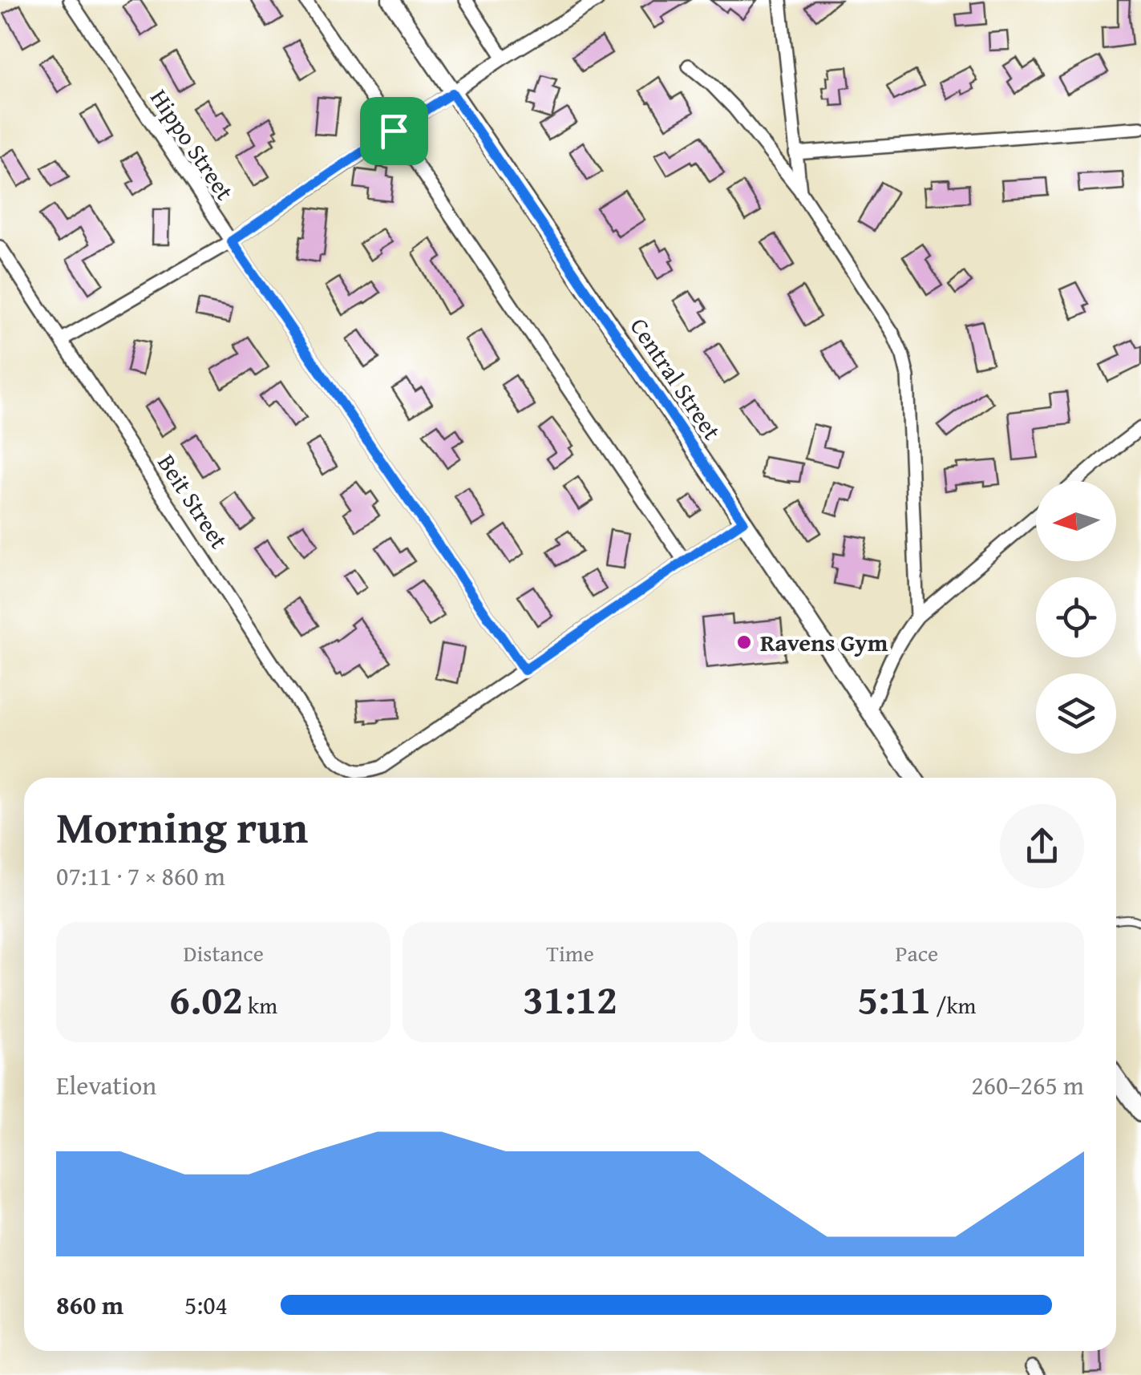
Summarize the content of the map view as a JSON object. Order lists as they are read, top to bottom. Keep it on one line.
{"streets":{"street":["Hippo Street","Central Street","Beit Street"]},"crossings":[["Hippo Street","Beit Street"]],"places":["Ravens Gym"],"north":"left","page":{"heading":["Morning run","07:11 · 7 × 860 m"],"stats":[["Distance","6.02 km"],["Time","31:12"],["Pace","5:11 /km"]],"chart":["Elevation","260–265 m"],"list":[{"name":"860 m","note":"5:04"}]}}
